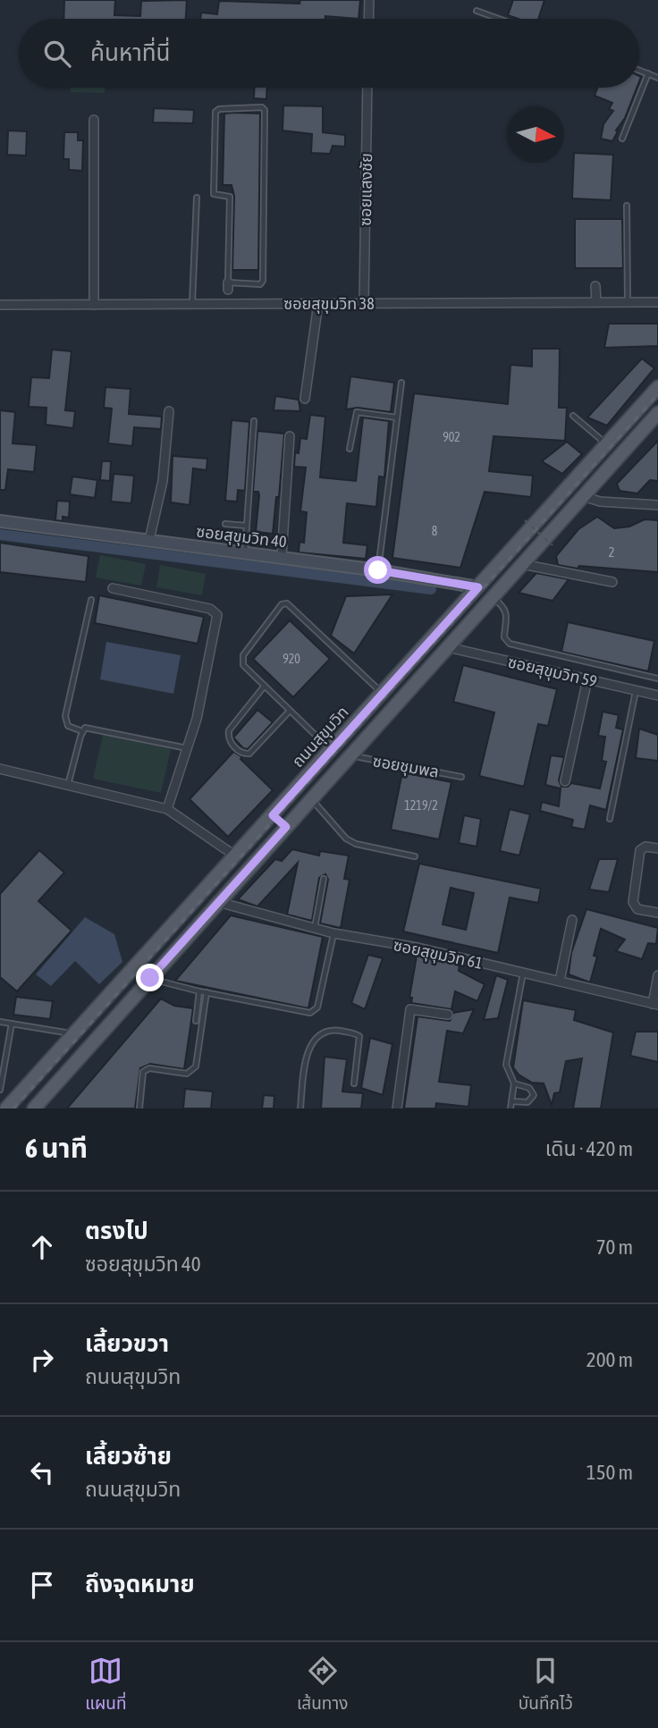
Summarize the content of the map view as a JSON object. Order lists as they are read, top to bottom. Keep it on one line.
{"streets":{"main road":["ถนนสุขุมวิท"],"street":["ซอยแสงชัย","ซอยสุขุมวิท 38","ซอยสุขุมวิท 40","ซอยสุขุมวิท 59","ซอยสุขุมวิท 61"],"lane":["ซอยชุมพล"]},"crossings":[["ซอยแสงชัย","ซอยสุขุมวิท 38"],["ซอยสุขุมวิท 40","ถนนสุขุมวิท"]],"house_numbers":["902","8","2","920","1219/2"],"north":"right","page":{"search":"ค้นหาที่นี่","heading":["6 นาที","เดิน · 420 m"],"list":[["ตรงไป","ซอยสุขุมวิท 40","70 m"],["เลี้ยวขวา","ถนนสุขุมวิท","200 m"],["เลี้ยวซ้าย","ถนนสุขุมวิท","150 m"],"ถึงจุดหมาย"],"nav":["แผนที่","เส้นทาง","บันทึกไว้"]}}
